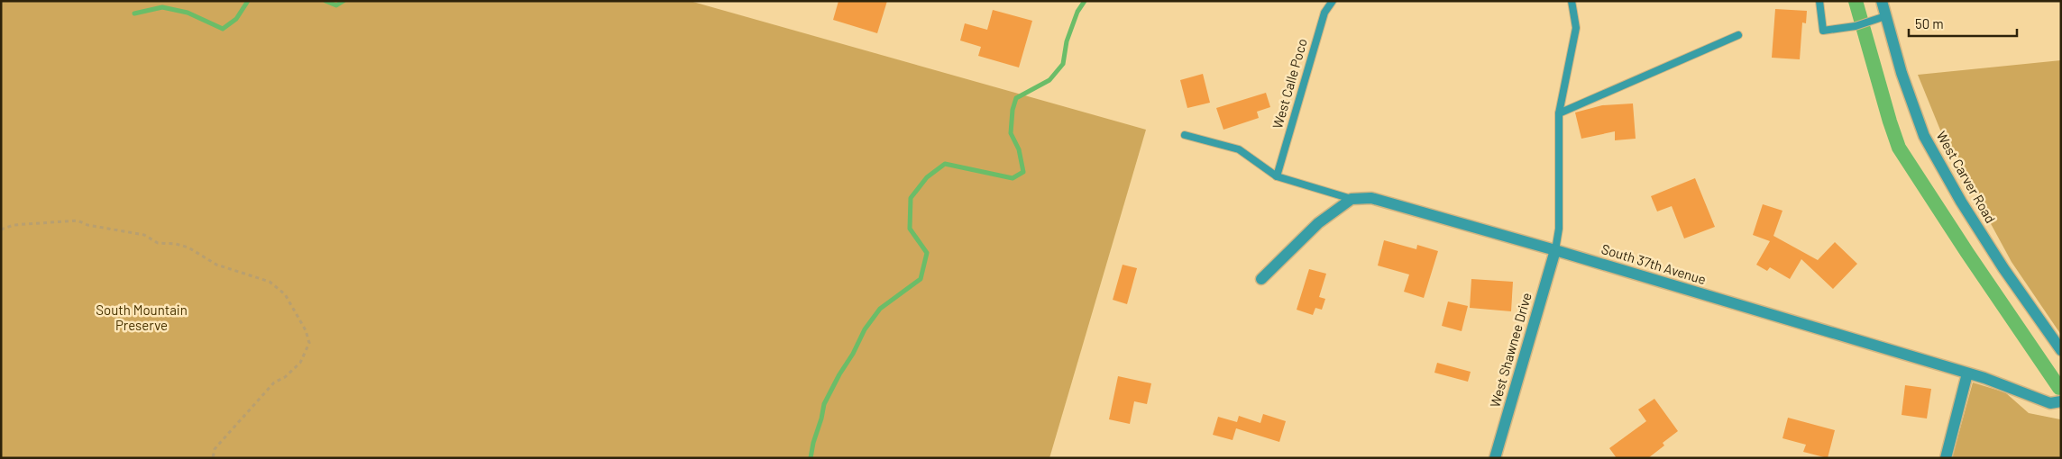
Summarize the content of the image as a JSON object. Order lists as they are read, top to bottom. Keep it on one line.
{"streets":{"street":["West Carver Road","South 37th Avenue","West Shawnee Drive"],"lane":["West Calle Poco"]},"crossings":[["South 37th Avenue","West Shawnee Drive"]],"parks":["South Mountain Preserve"],"scale_bar":"50 m"}
